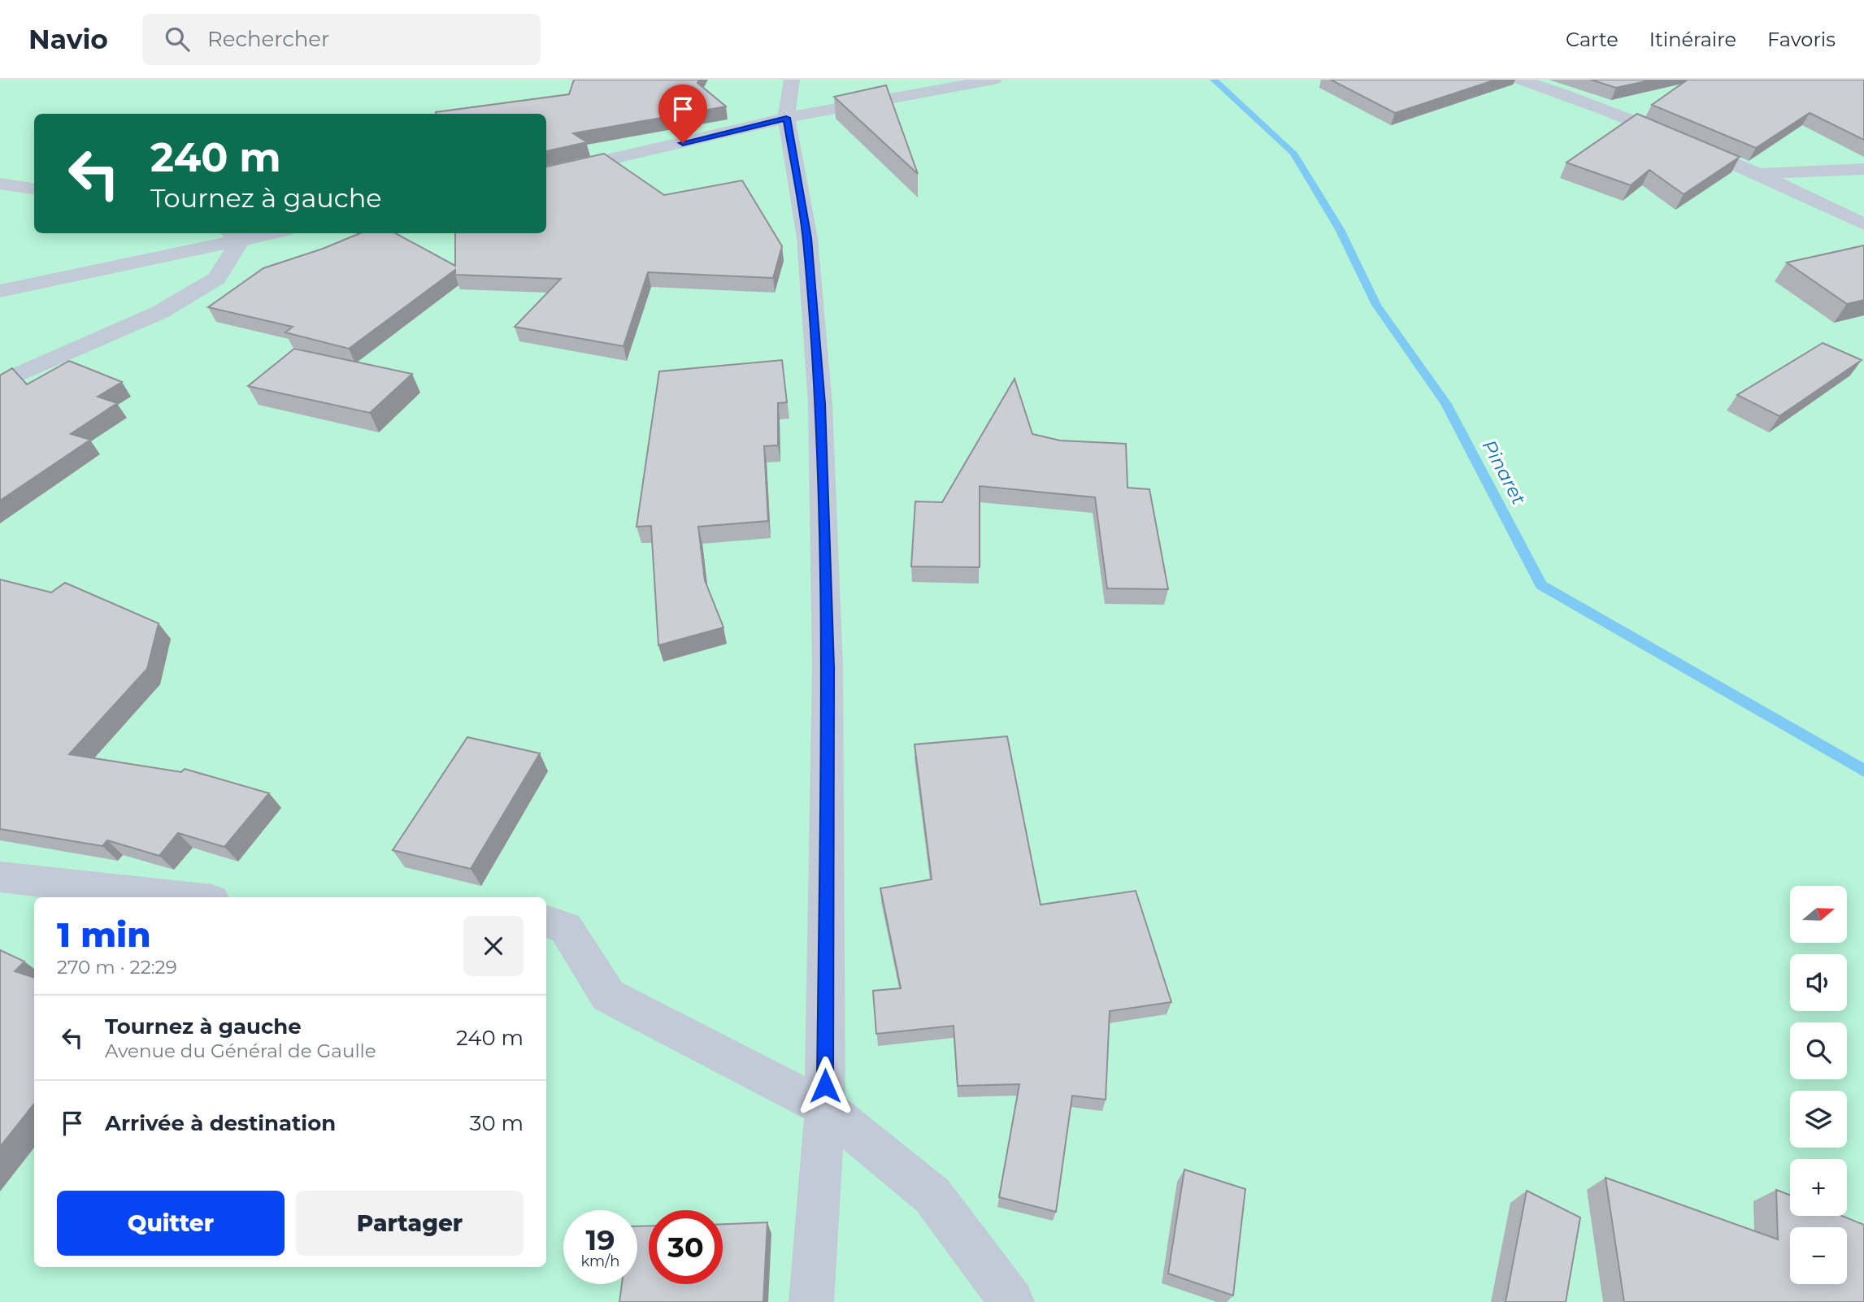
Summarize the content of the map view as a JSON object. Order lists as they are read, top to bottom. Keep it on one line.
{"water":["Pinaret"],"north":"right","page":{"header":"Navio","search":"Rechercher","nav":["Carte","Itinéraire","Favoris"],"turn":["240 m","Tournez à gauche"],"map_buttons":["+","−"],"heading":["1 min","270 m · 22:29"],"list":[{"name":"Tournez à gauche","note":"Avenue du Général de Gaulle","value":"240 m"},{"name":"Arrivée à destination","value":"30 m"}],"buttons":["Quitter","Partager"],"speed":"19 km/h","limit":"30"}}
